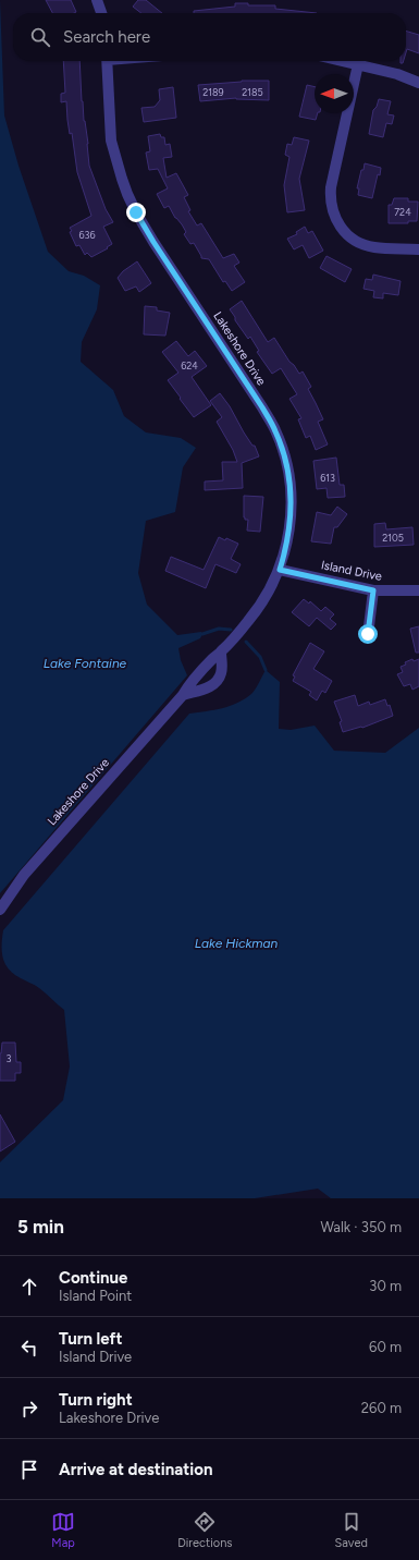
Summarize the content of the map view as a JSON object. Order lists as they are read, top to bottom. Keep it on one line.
{"streets":{"street":["Lakeshore Drive","Island Drive"]},"crossings":[["Lakeshore Drive","Island Drive"]],"water":["Lake Fontaine","Lake Hickman"],"house_numbers":["2189","2185","724","636","624","613","2105","3"],"north":"left","page":{"search":"Search here","heading":["5 min","Walk · 350 m"],"list":[["Continue","Island Point","30 m"],["Turn left","Island Drive","60 m"],["Turn right","Lakeshore Drive","260 m"],"Arrive at destination"],"nav":["Map","Directions","Saved"]}}
